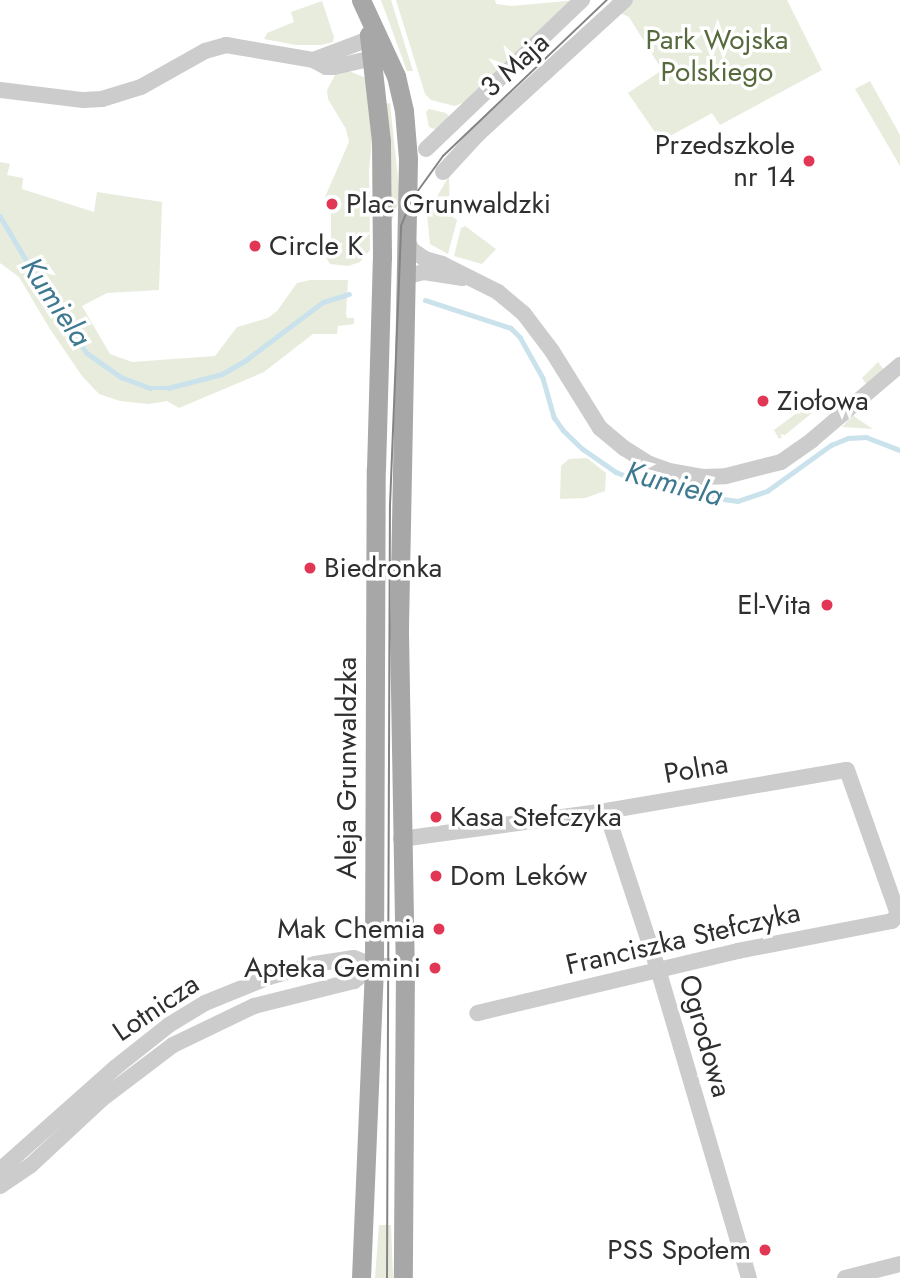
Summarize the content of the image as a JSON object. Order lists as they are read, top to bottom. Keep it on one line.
{"streets":{"main road":["Aleja Grunwaldzka"],"street":["3 Maja","Polna","Franciszka Stefczyka","Lotnicza","Ogrodowa"]},"crossings":[["Aleja Grunwaldzka","Polna"],["Aleja Grunwaldzka","Lotnicza"],["Polna","Franciszka Stefczyka"],["Polna","Ogrodowa"],["Franciszka Stefczyka","Ogrodowa"]],"water":["Kumiela"],"parks":["Park Wojska Polskiego"],"places":["Przedszkole nr 14","Plac Grunwaldzki","Circle K","Ziołowa","Biedronka","El-Vita","Kasa Stefczyka","Dom Leków","Mak Chemia","Apteka Gemini","PSS Społem"]}
